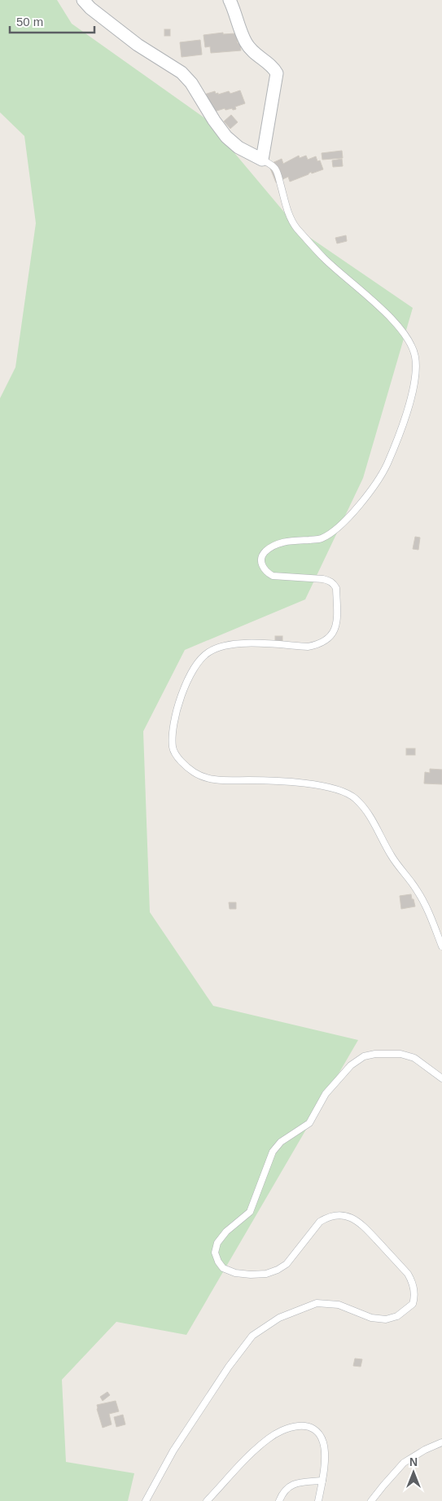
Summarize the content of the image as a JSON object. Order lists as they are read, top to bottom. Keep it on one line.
{"scale_bar":"50 m","north":"top"}
